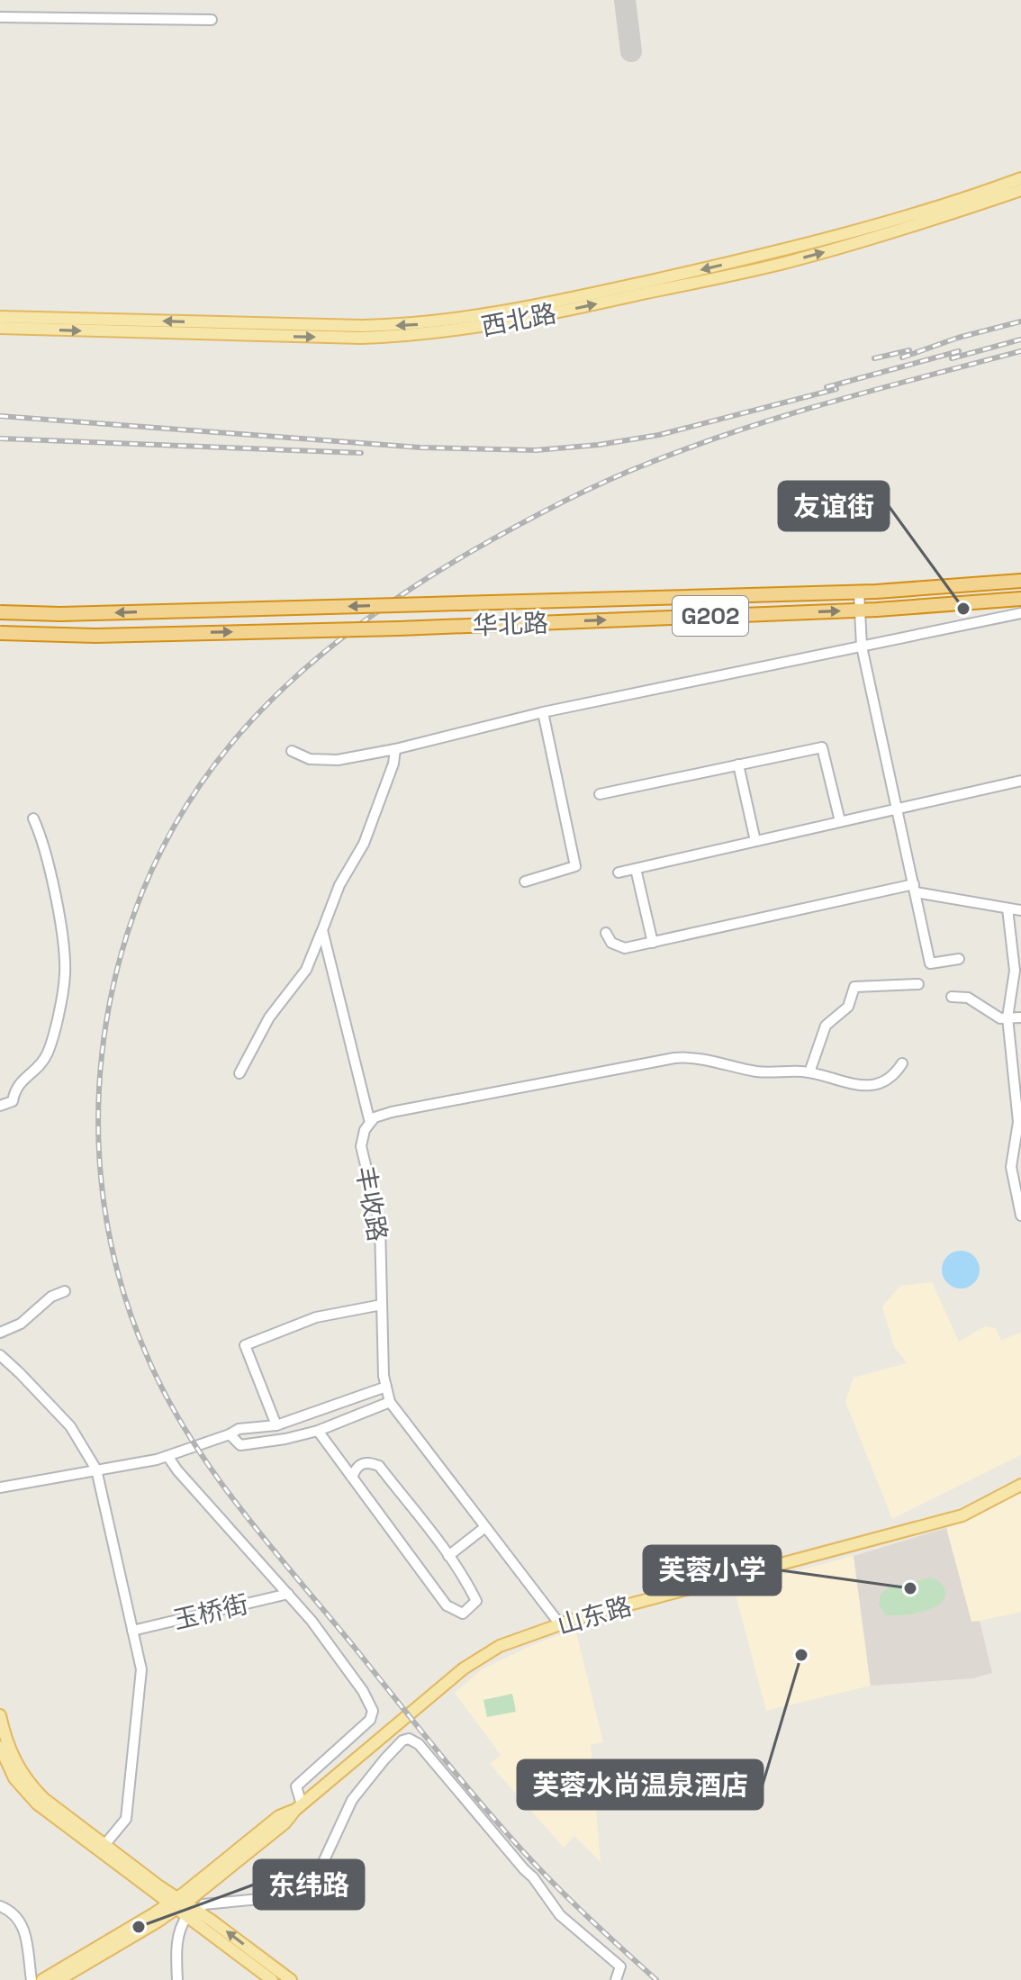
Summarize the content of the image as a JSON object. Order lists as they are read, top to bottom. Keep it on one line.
{"streets":{"highway":["G202","华北路"],"main road":["西北路","山东路"],"street":["丰收路","玉桥街"]},"crossings":[["丰收路","山东路"]],"places":["友谊街","芙蓉小学","芙蓉水尚温泉酒店","东纬路"]}
